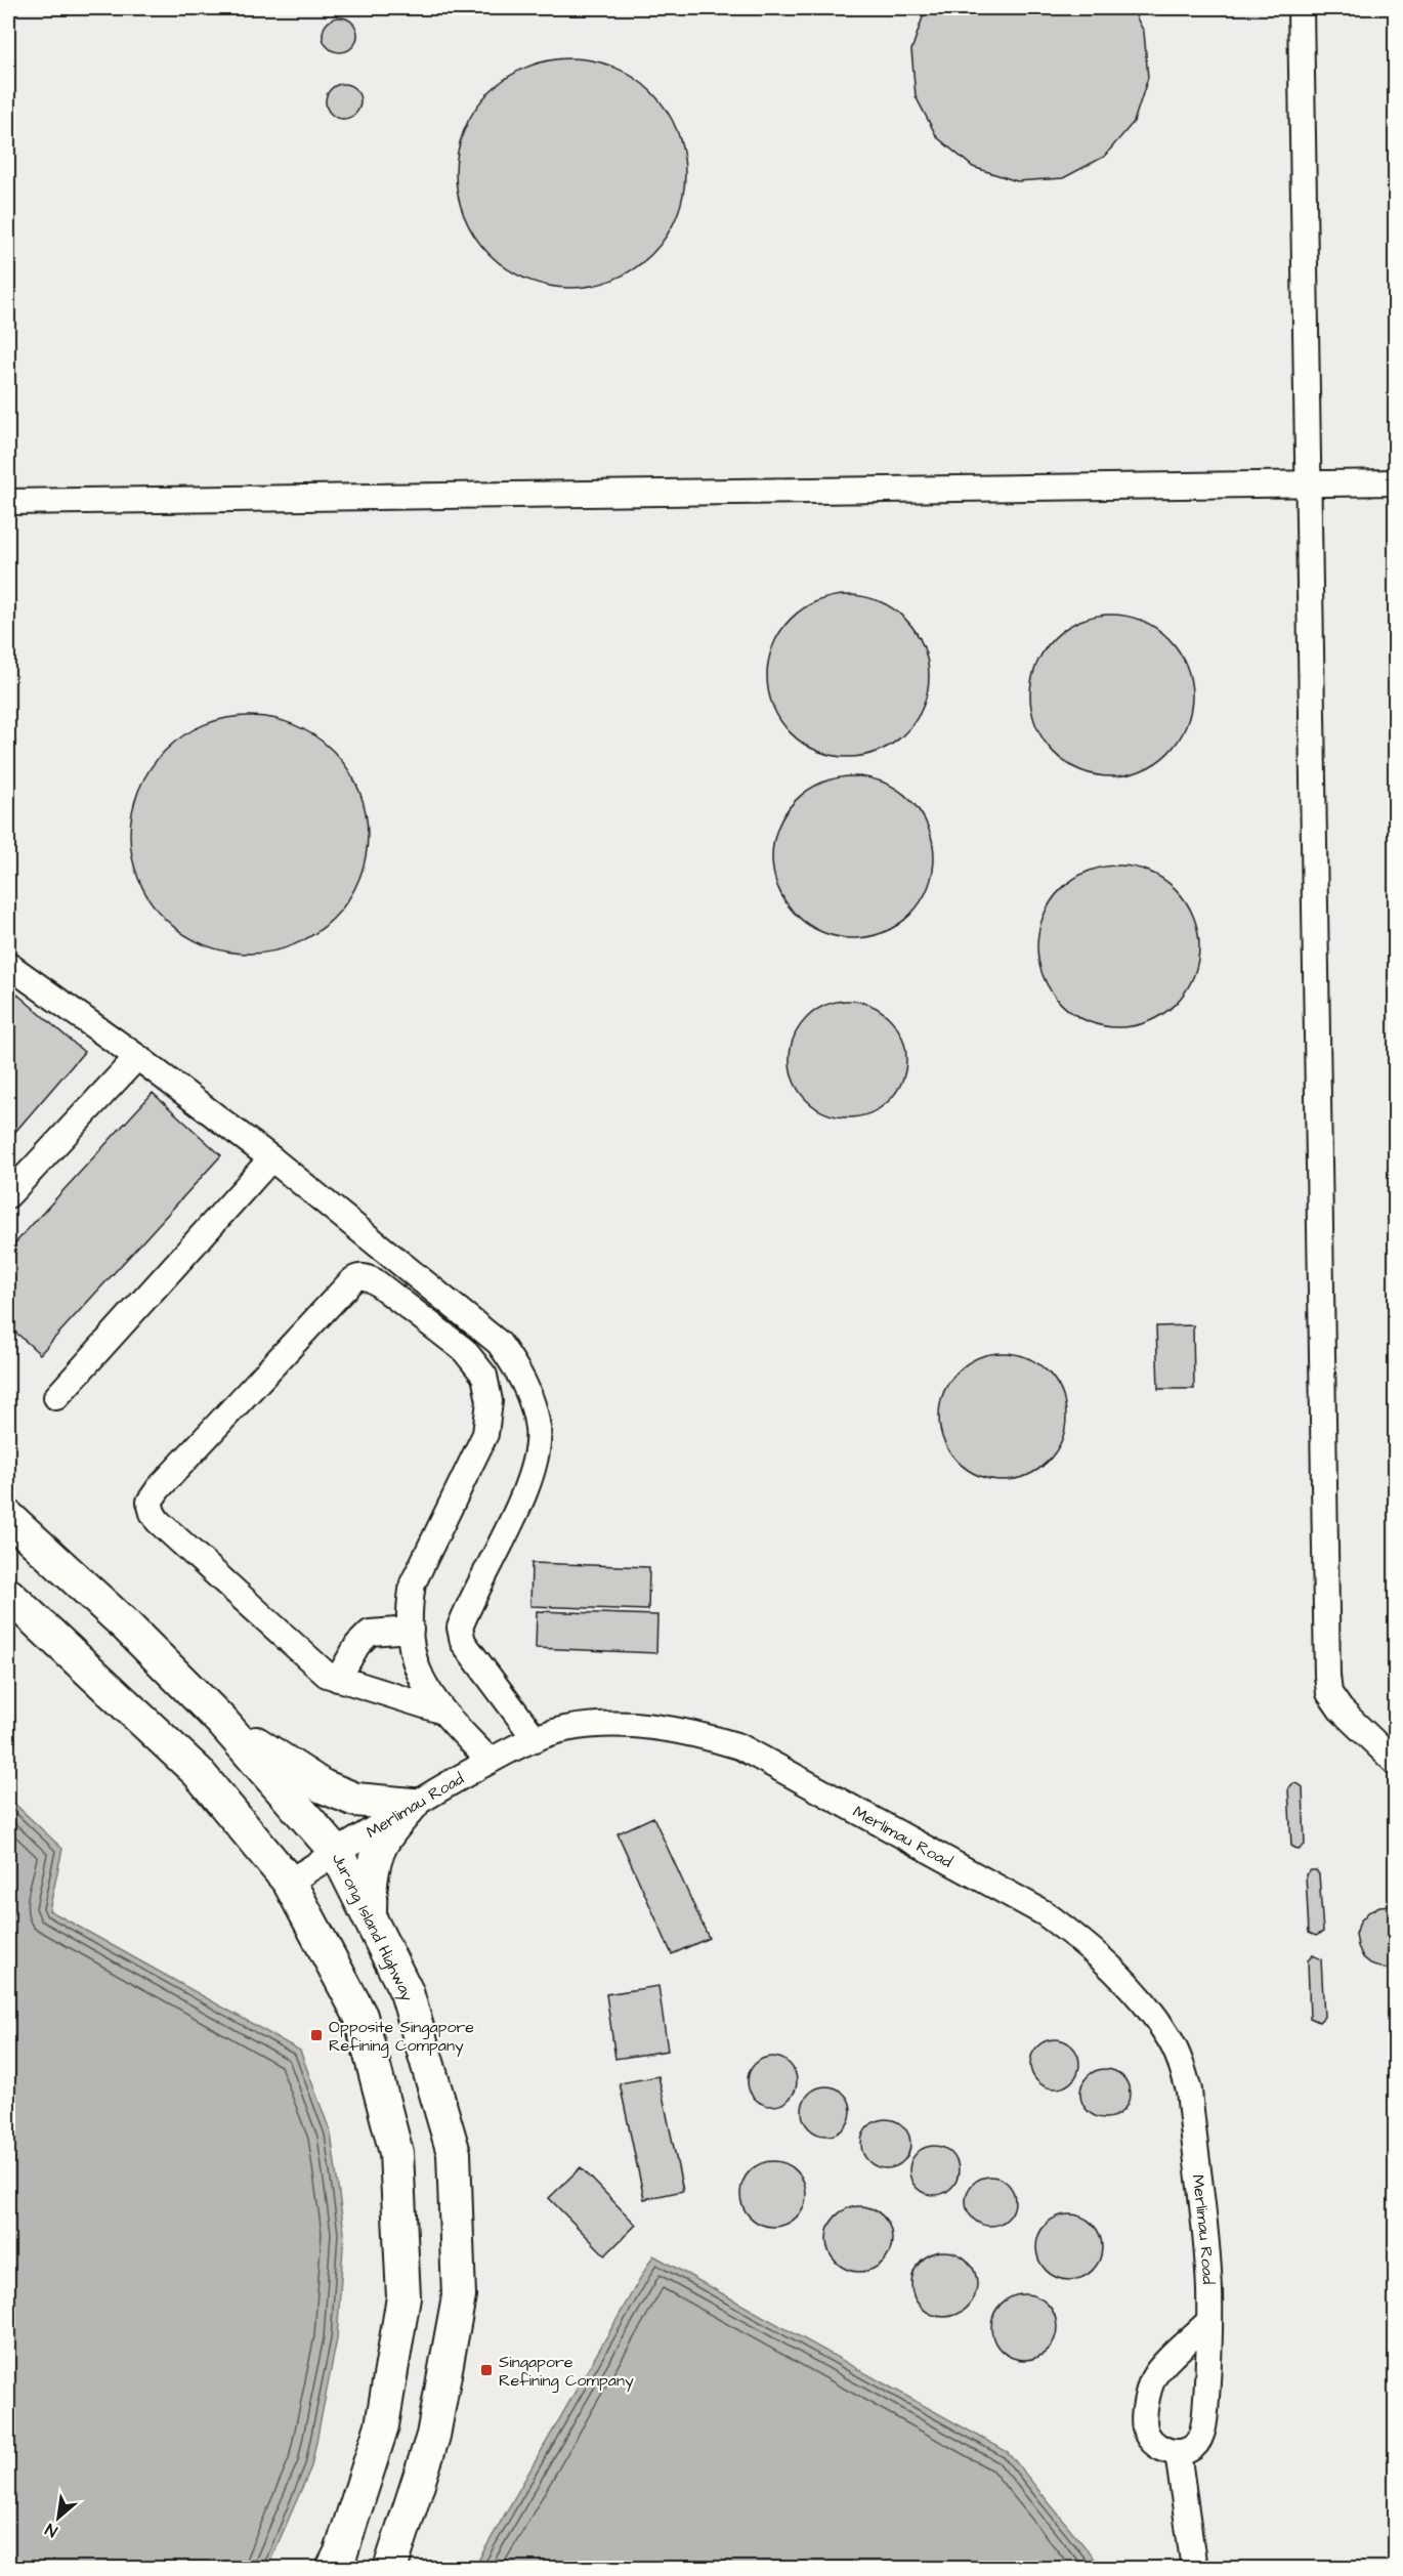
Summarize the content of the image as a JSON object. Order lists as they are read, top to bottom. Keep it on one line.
{"streets":{"main road":["Jurong Island Highway"],"street":["Merlimau Road"]},"crossings":[["Merlimau Road","Jurong Island Highway"]],"places":{"transit":["Opposite Singapore Refining Company","Singapore Refining Company"]},"north":"bottom left"}
